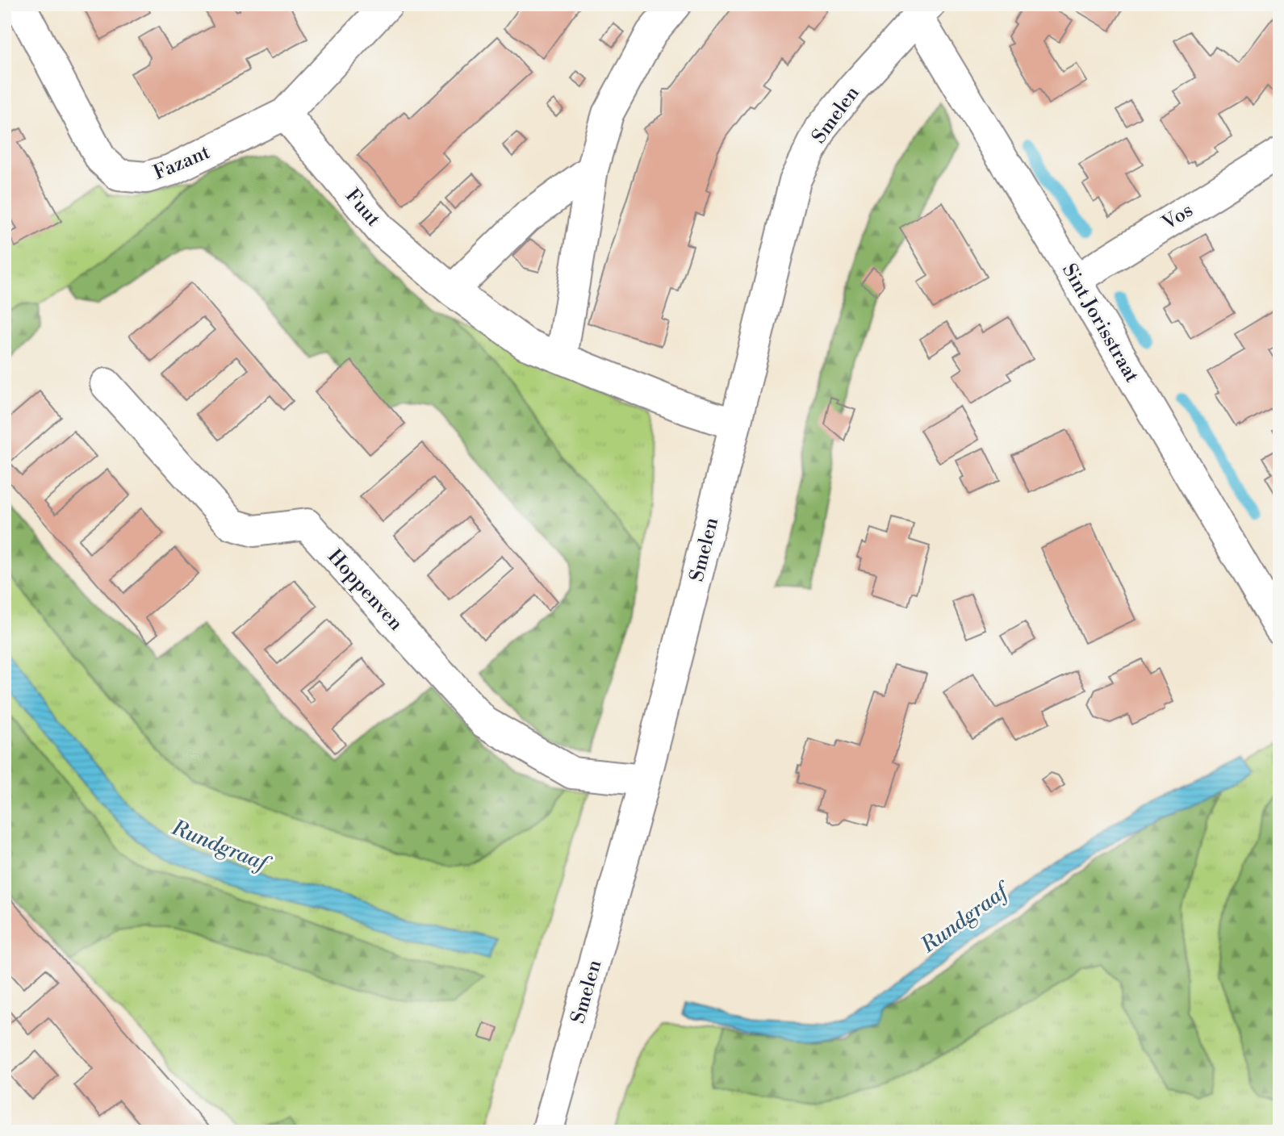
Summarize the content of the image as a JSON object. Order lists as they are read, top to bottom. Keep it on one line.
{"streets":{"street":["Smelen","Fazant","Fuut","Vos","Sint Jorisstraat","Hoppenven"]},"crossings":[["Smelen","Fuut"],["Smelen","Sint Jorisstraat"],["Smelen","Hoppenven"],["Fazant","Fuut"],["Vos","Sint Jorisstraat"]],"water":["Rundgraaf"]}
